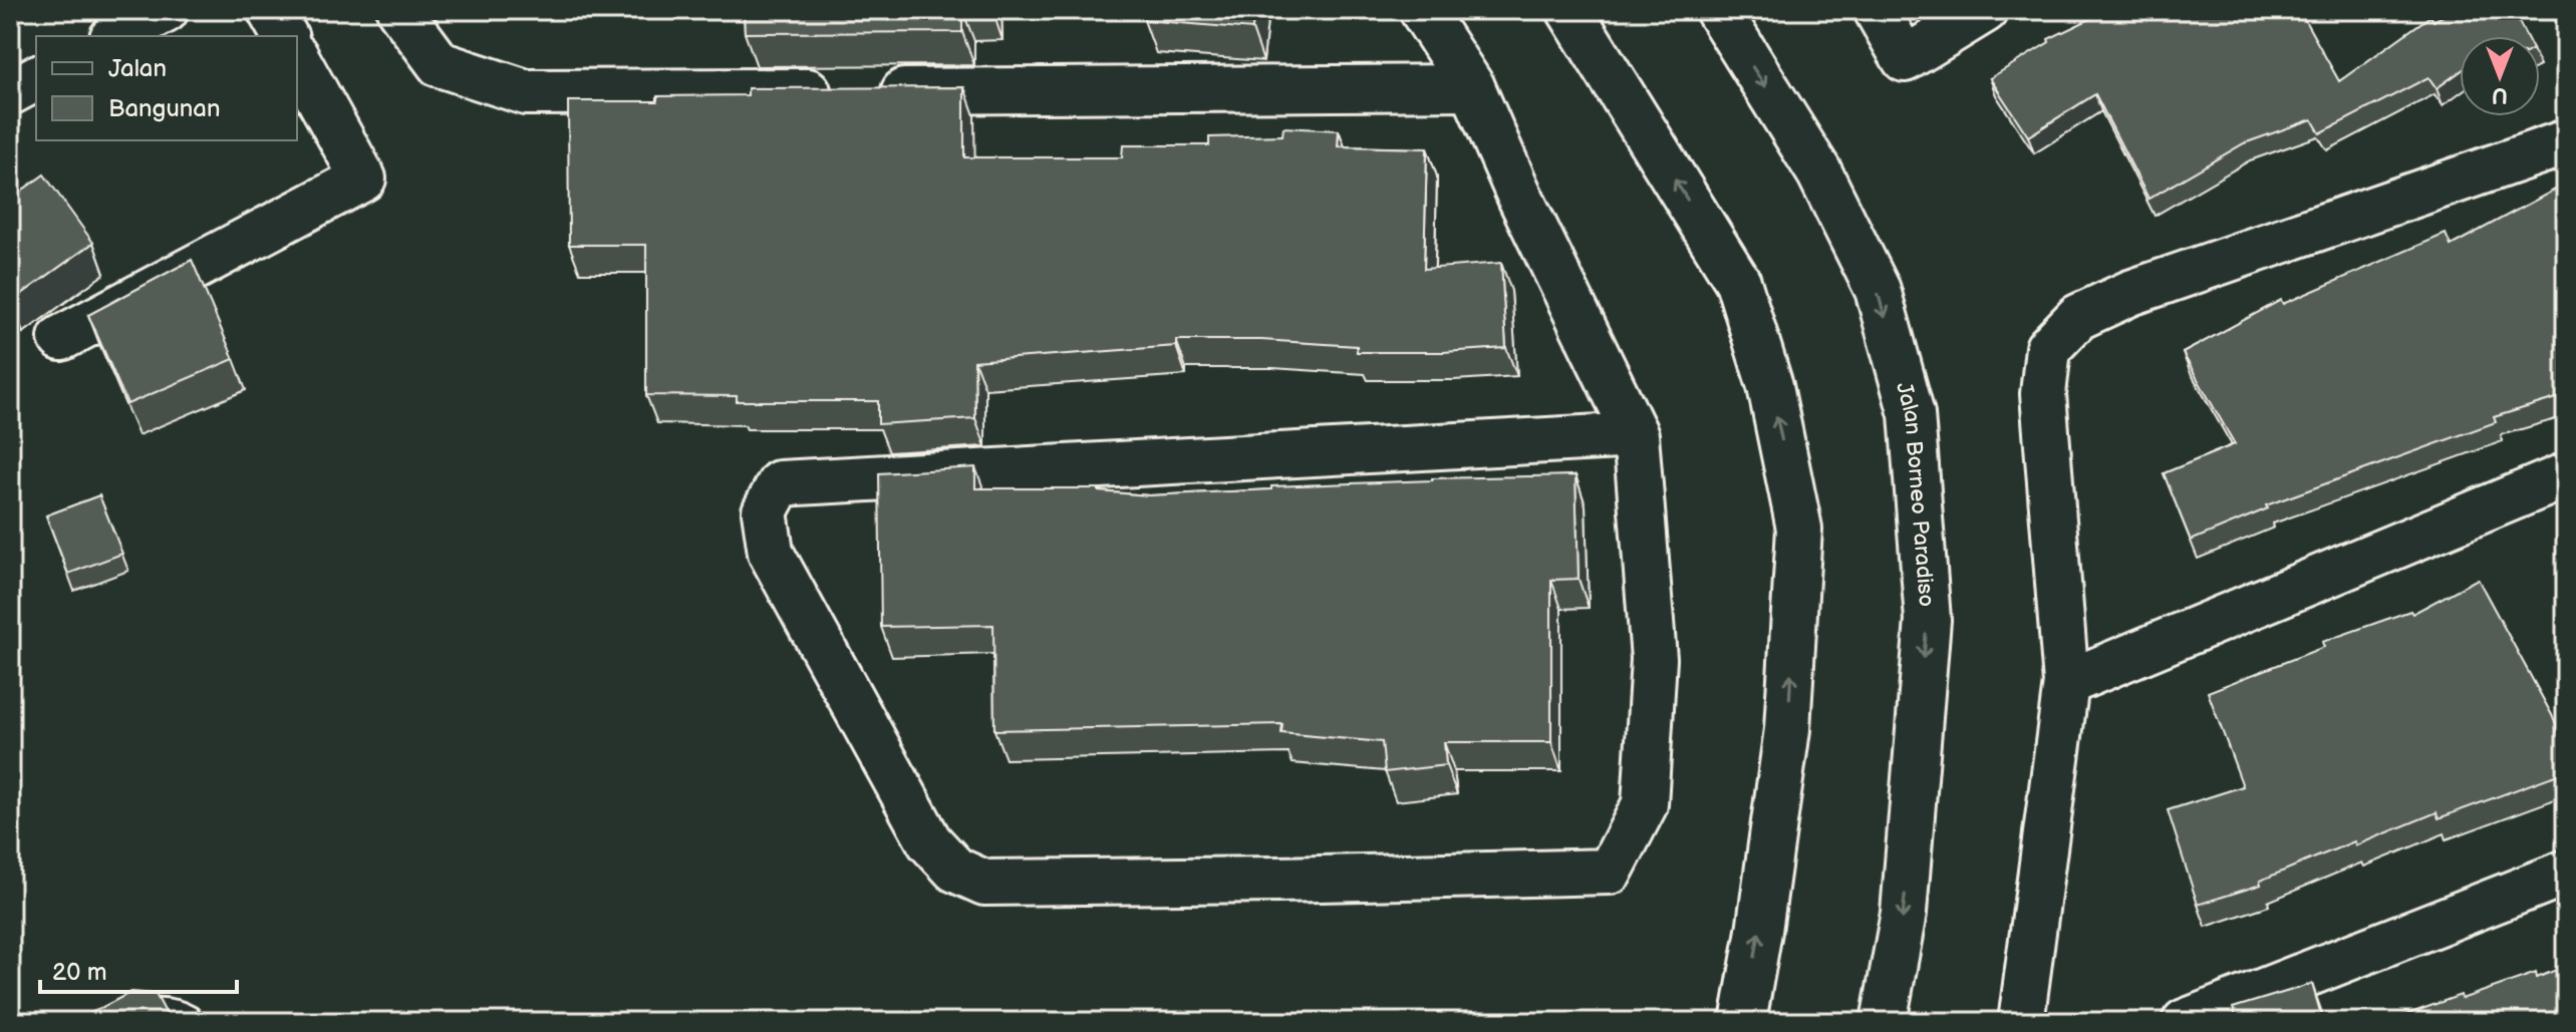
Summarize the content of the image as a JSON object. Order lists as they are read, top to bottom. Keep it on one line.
{"streets":{"street":["Jalan Borneo Paradiso"]},"legend":["Jalan","Bangunan"],"scale_bar":"20 m","north":"bottom"}
